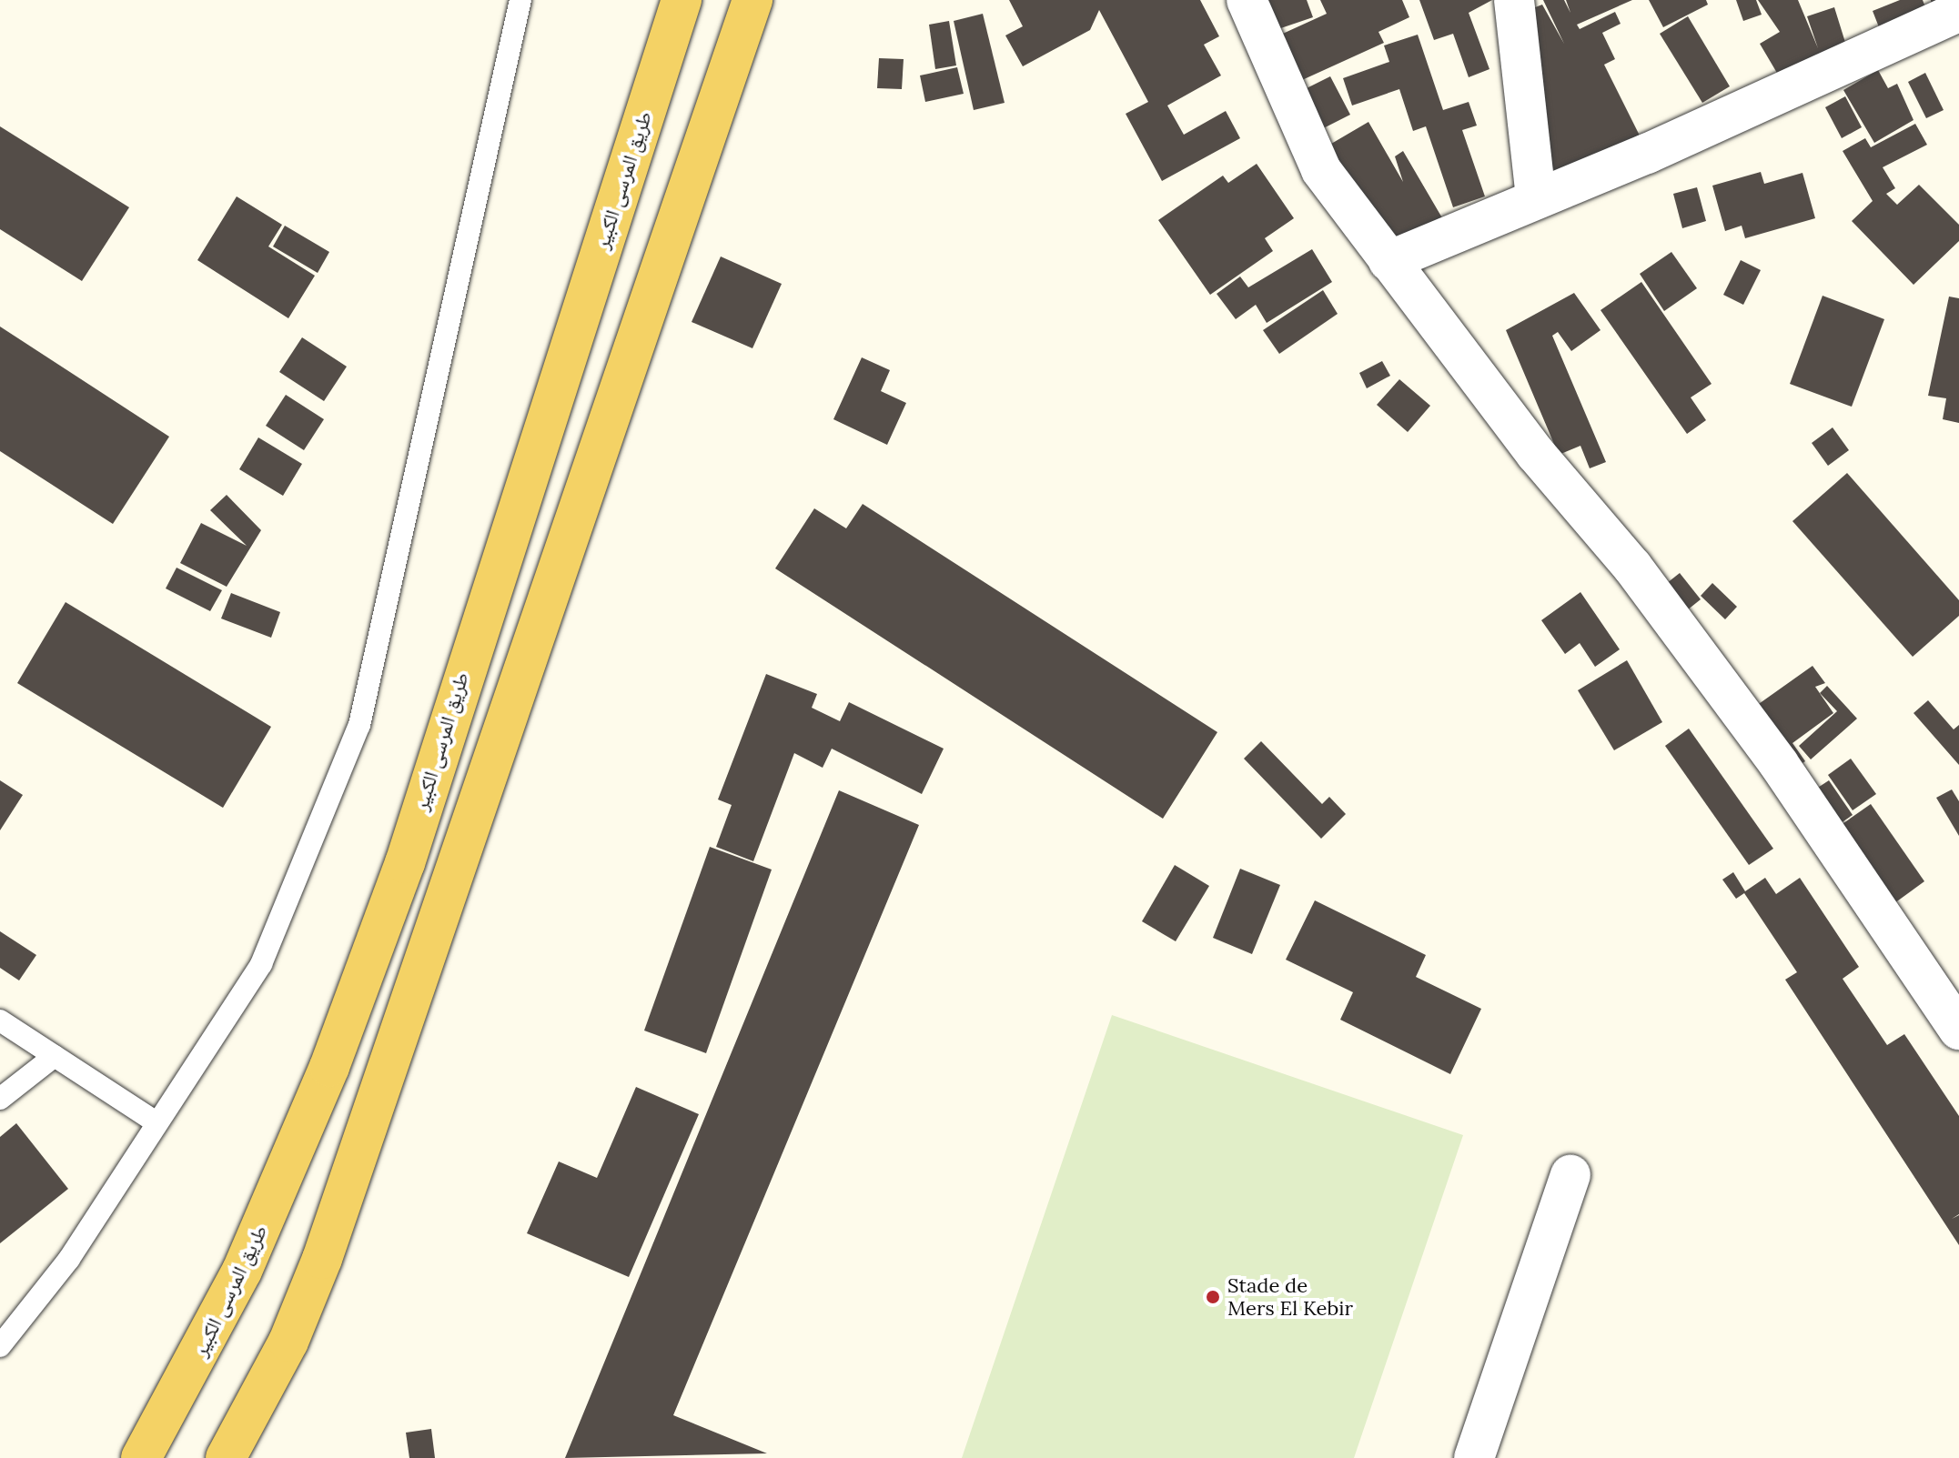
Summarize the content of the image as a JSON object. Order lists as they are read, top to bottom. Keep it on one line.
{"streets":{"main road":["طريق المرسى الكبير"]},"places":["Stade de Mers El Kebir"]}
